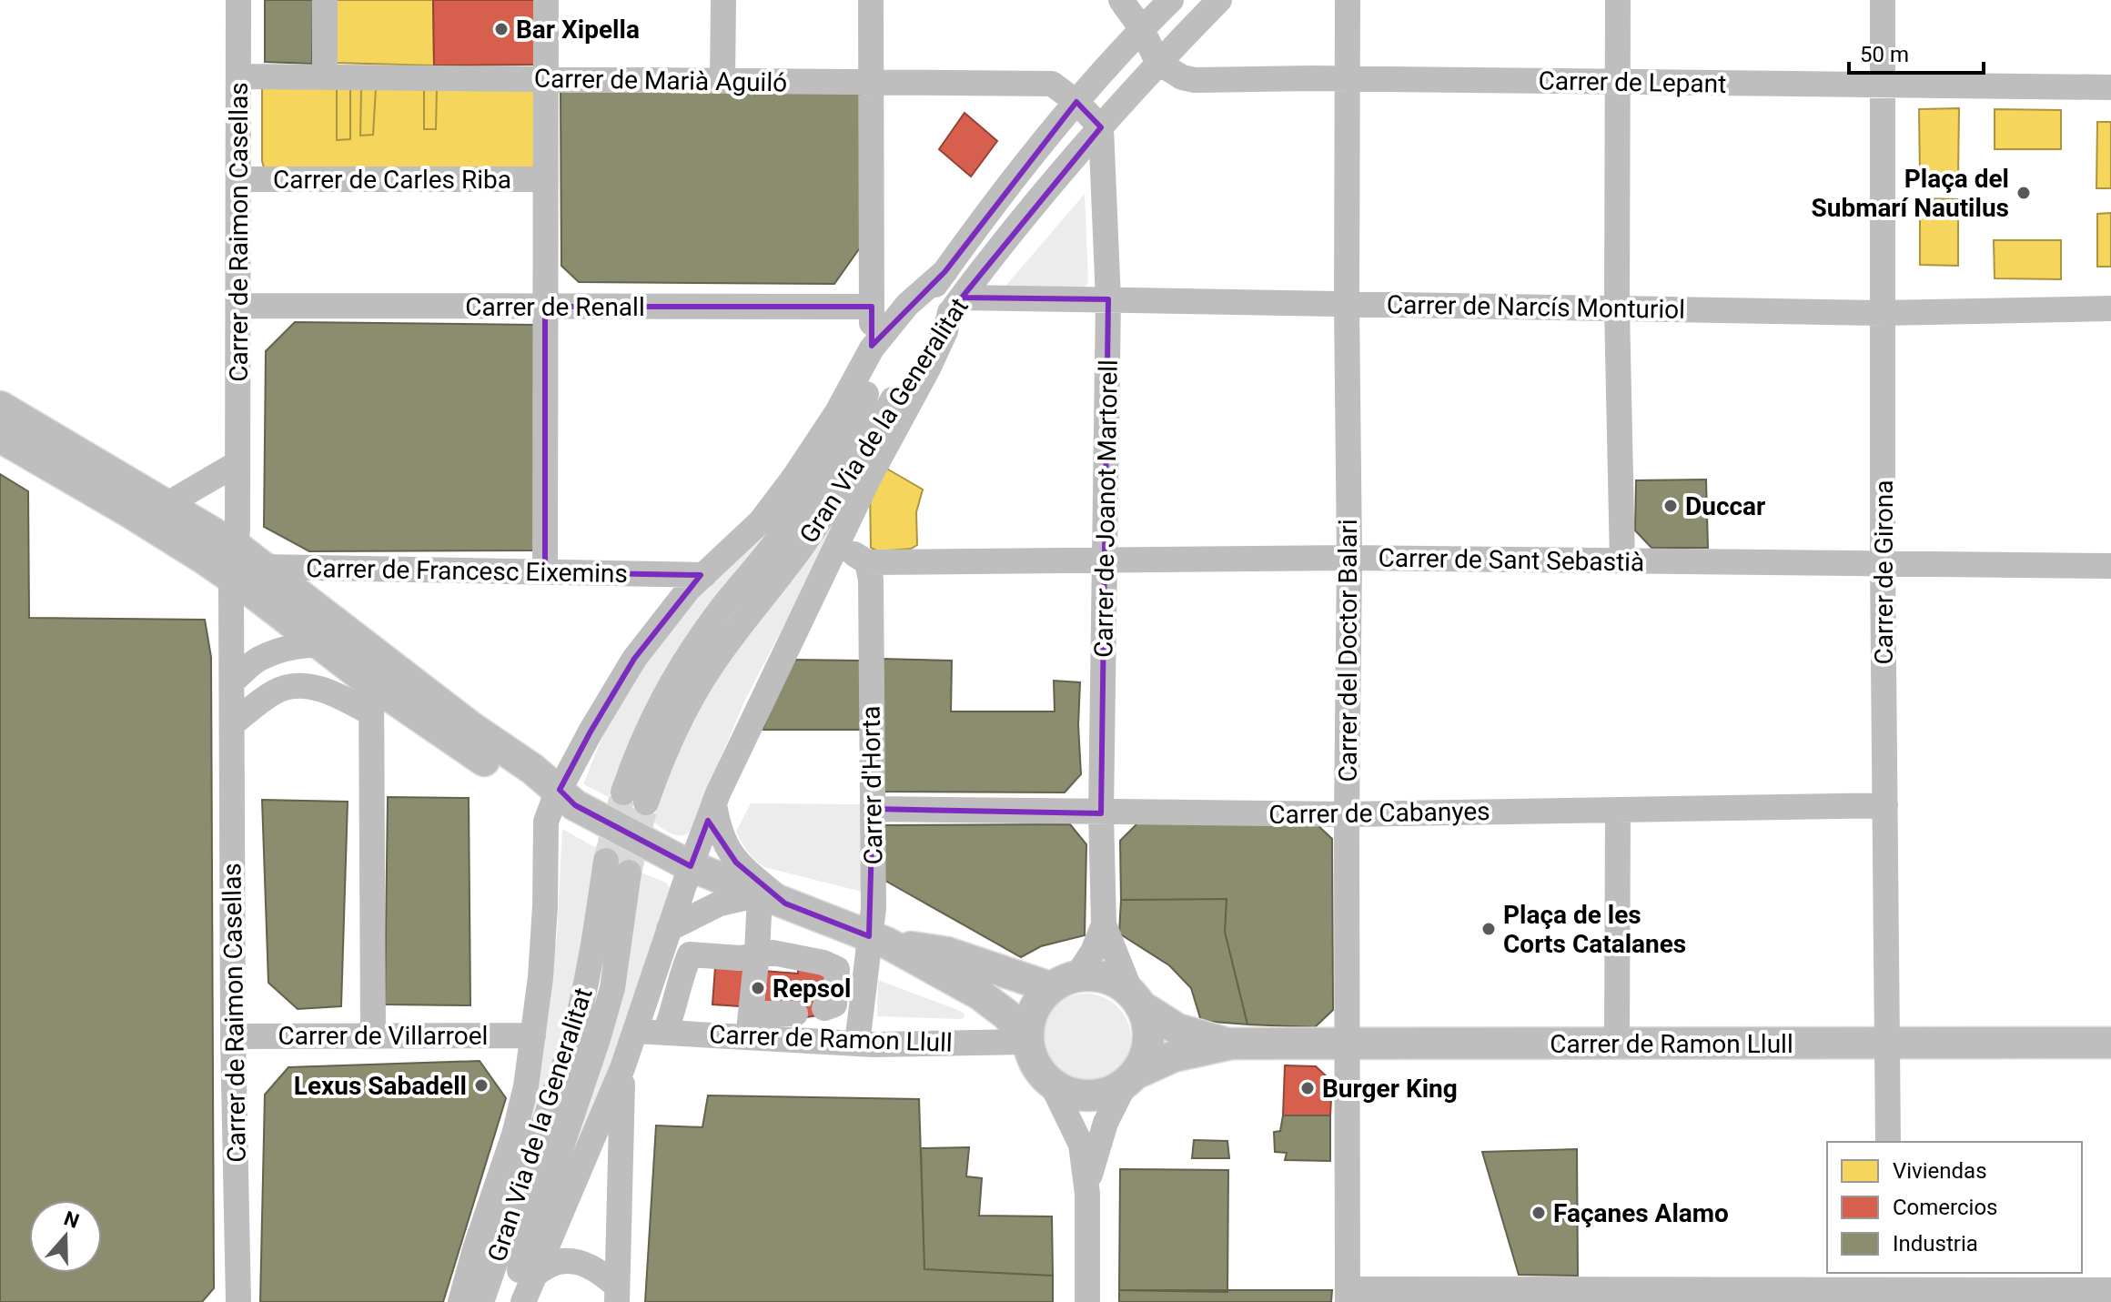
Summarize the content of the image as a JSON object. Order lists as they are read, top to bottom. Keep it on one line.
{"streets":{"main road":["Carrer de Ramon Llull"],"street":["Carrer de Marià Aguiló","Carrer de Lepant","Carrer de Carles Riba","Carrer de Raimon Casellas","Carrer de Renall","Carrer de Narcís Monturiol","Gran Via de la Generalitat","Carrer de Joanot Martorell","Carrer de Sant Sebastià","Carrer de Francesc Eixemins","Carrer de Girona","Carrer del Doctor Balari","Carrer d'Horta","Carrer de Cabanyes","Carrer de Villarroel"]},"crossings":[["Carrer de Marià Aguiló","Carrer de Raimon Casellas"],["Carrer de Marià Aguiló","Gran Via de la Generalitat"],["Carrer de Lepant","Gran Via de la Generalitat"],["Carrer de Lepant","Carrer de Girona"],["Carrer de Lepant","Carrer del Doctor Balari"],["Carrer de Carles Riba","Carrer de Raimon Casellas"],["Carrer de Raimon Casellas","Carrer de Renall"],["Carrer de Raimon Casellas","Carrer de Francesc Eixemins"],["Carrer de Raimon Casellas","Carrer de Villarroel"],["Carrer de Narcís Monturiol","Gran Via de la Generalitat"],["Carrer de Narcís Monturiol","Carrer de Joanot Martorell"],["Carrer de Narcís Monturiol","Carrer de Girona"],["Carrer de Narcís Monturiol","Carrer del Doctor Balari"],["Gran Via de la Generalitat","Carrer de Joanot Martorell"],["Carrer de Joanot Martorell","Carrer de Sant Sebastià"],["Carrer de Joanot Martorell","Carrer de Cabanyes"],["Carrer de Joanot Martorell","Carrer de Ramon Llull"],["Carrer de Sant Sebastià","Carrer de Girona"],["Carrer de Sant Sebastià","Carrer del Doctor Balari"],["Carrer de Sant Sebastià","Carrer d'Horta"],["Carrer de Girona","Carrer de Cabanyes"],["Carrer de Girona","Carrer de Ramon Llull"],["Carrer del Doctor Balari","Carrer de Cabanyes"],["Carrer del Doctor Balari","Carrer de Ramon Llull"],["Carrer d'Horta","Carrer de Cabanyes"],["Carrer d'Horta","Carrer de Ramon Llull"]],"places":["Bar Xipella","Plaça del Submarí Nautilus","Duccar","Plaça de les Corts Catalanes","Repsol","Lexus Sabadell","Burger King","Façanes Alamo"],"legend":["Viviendas","Comercios","Industria"],"scale_bar":"50 m","north":"top"}
